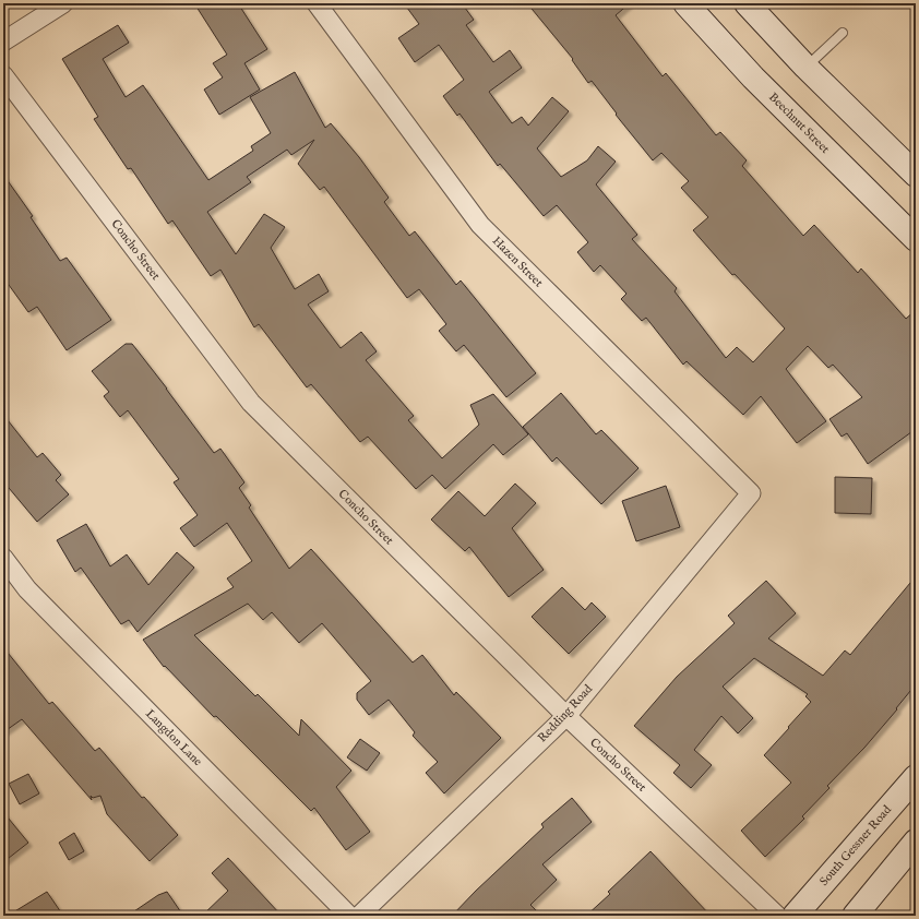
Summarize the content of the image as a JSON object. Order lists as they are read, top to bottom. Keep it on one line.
{"streets":{"main road":["Beechnut Street","South Gessner Road"],"street":["Concho Street","Hazen Street","Redding Road","Langdon Lane"]},"crossings":[["Concho Street","Redding Road"],["Hazen Street","Redding Road"]]}
